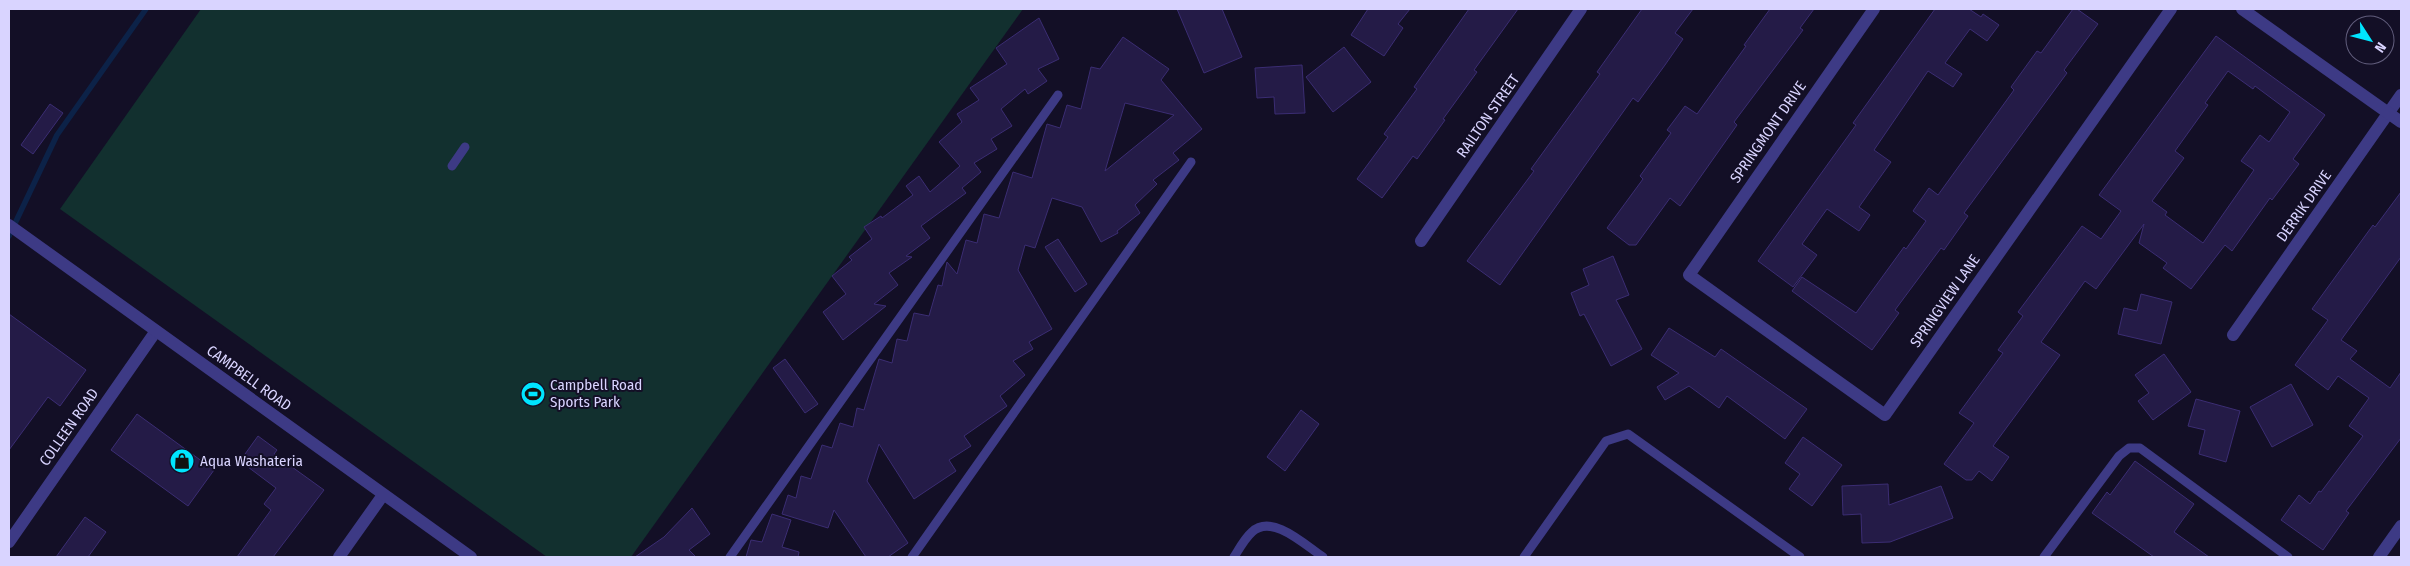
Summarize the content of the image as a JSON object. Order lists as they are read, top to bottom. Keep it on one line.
{"streets":{"street":["RAILTON STREET","SPRINGMONT DRIVE","DERRIK DRIVE","SPRINGVIEW LANE","CAMPBELL ROAD","COLLEEN ROAD"]},"crossings":[["SPRINGMONT DRIVE","SPRINGVIEW LANE"],["CAMPBELL ROAD","COLLEEN ROAD"]],"places":{"sports":["Campbell Road Sports Park"],"shop":["Aqua Washateria"]},"north":"bottom right"}
